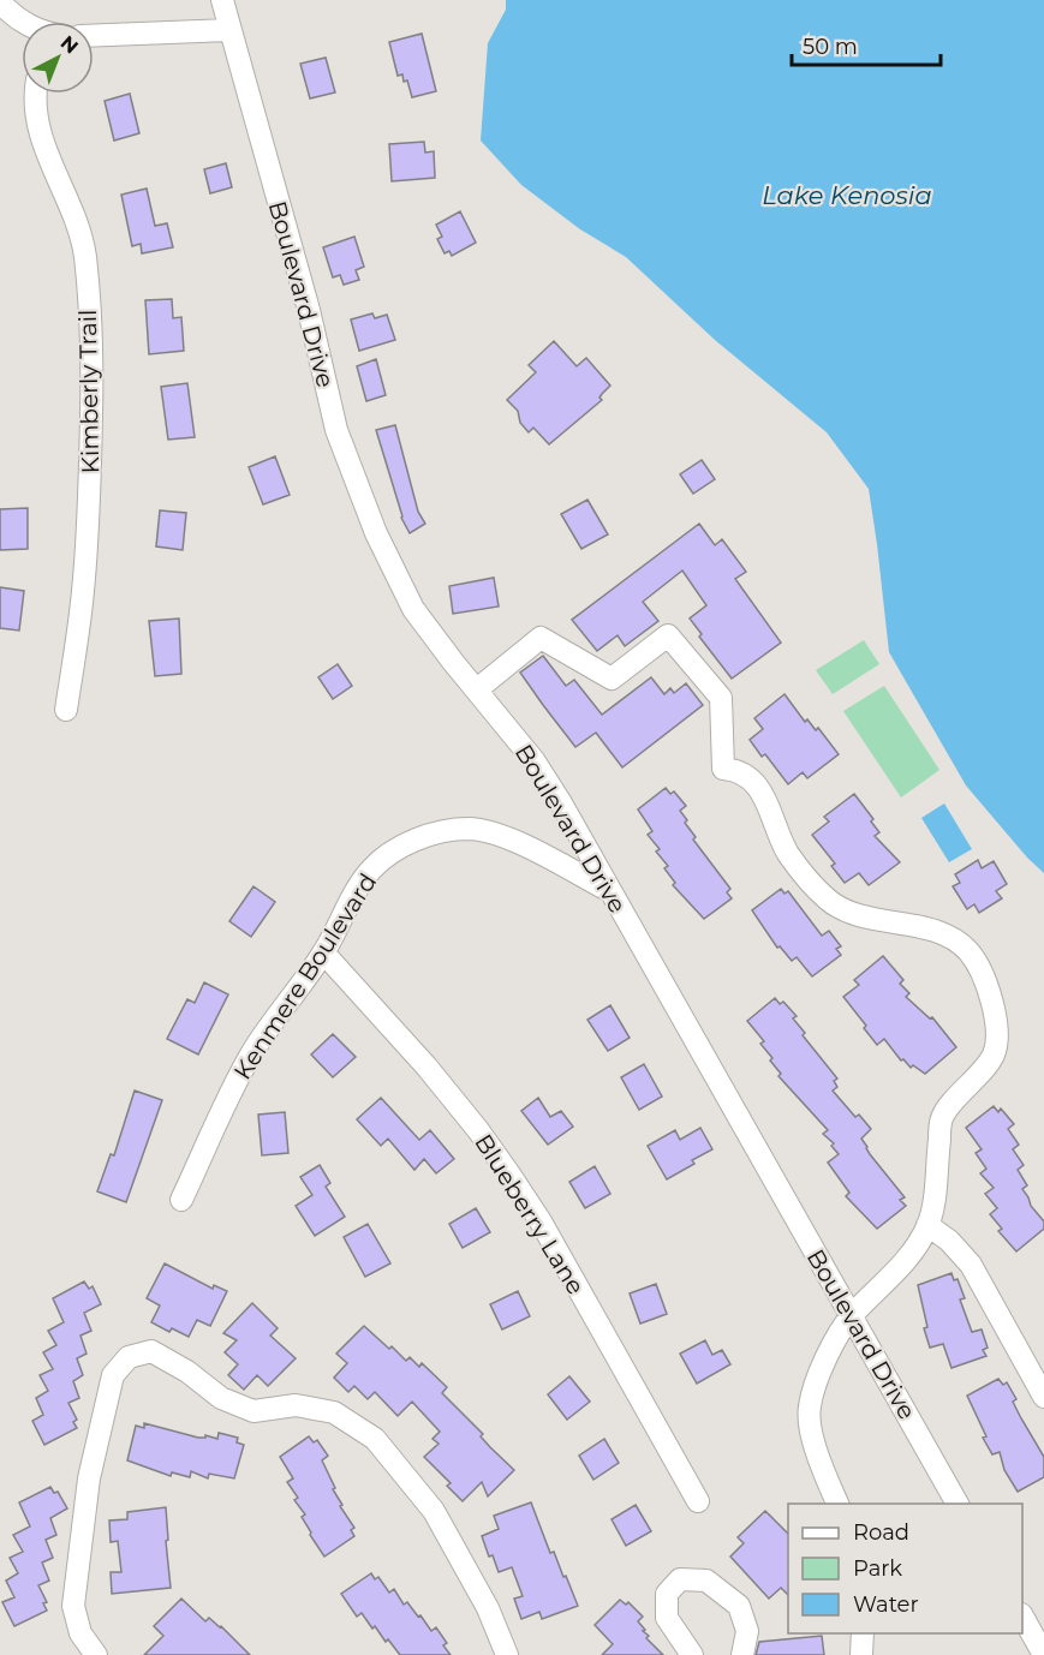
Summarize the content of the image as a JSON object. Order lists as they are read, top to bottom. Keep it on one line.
{"streets":{"street":["Boulevard Drive","Kimberly Trail","Kenmere Boulevard","Blueberry Lane"]},"crossings":[["Boulevard Drive","Kenmere Boulevard"],["Kenmere Boulevard","Blueberry Lane"]],"water":["Lake Kenosia"],"legend":["Road","Park","Water"],"scale_bar":"50 m","north":"top right"}
